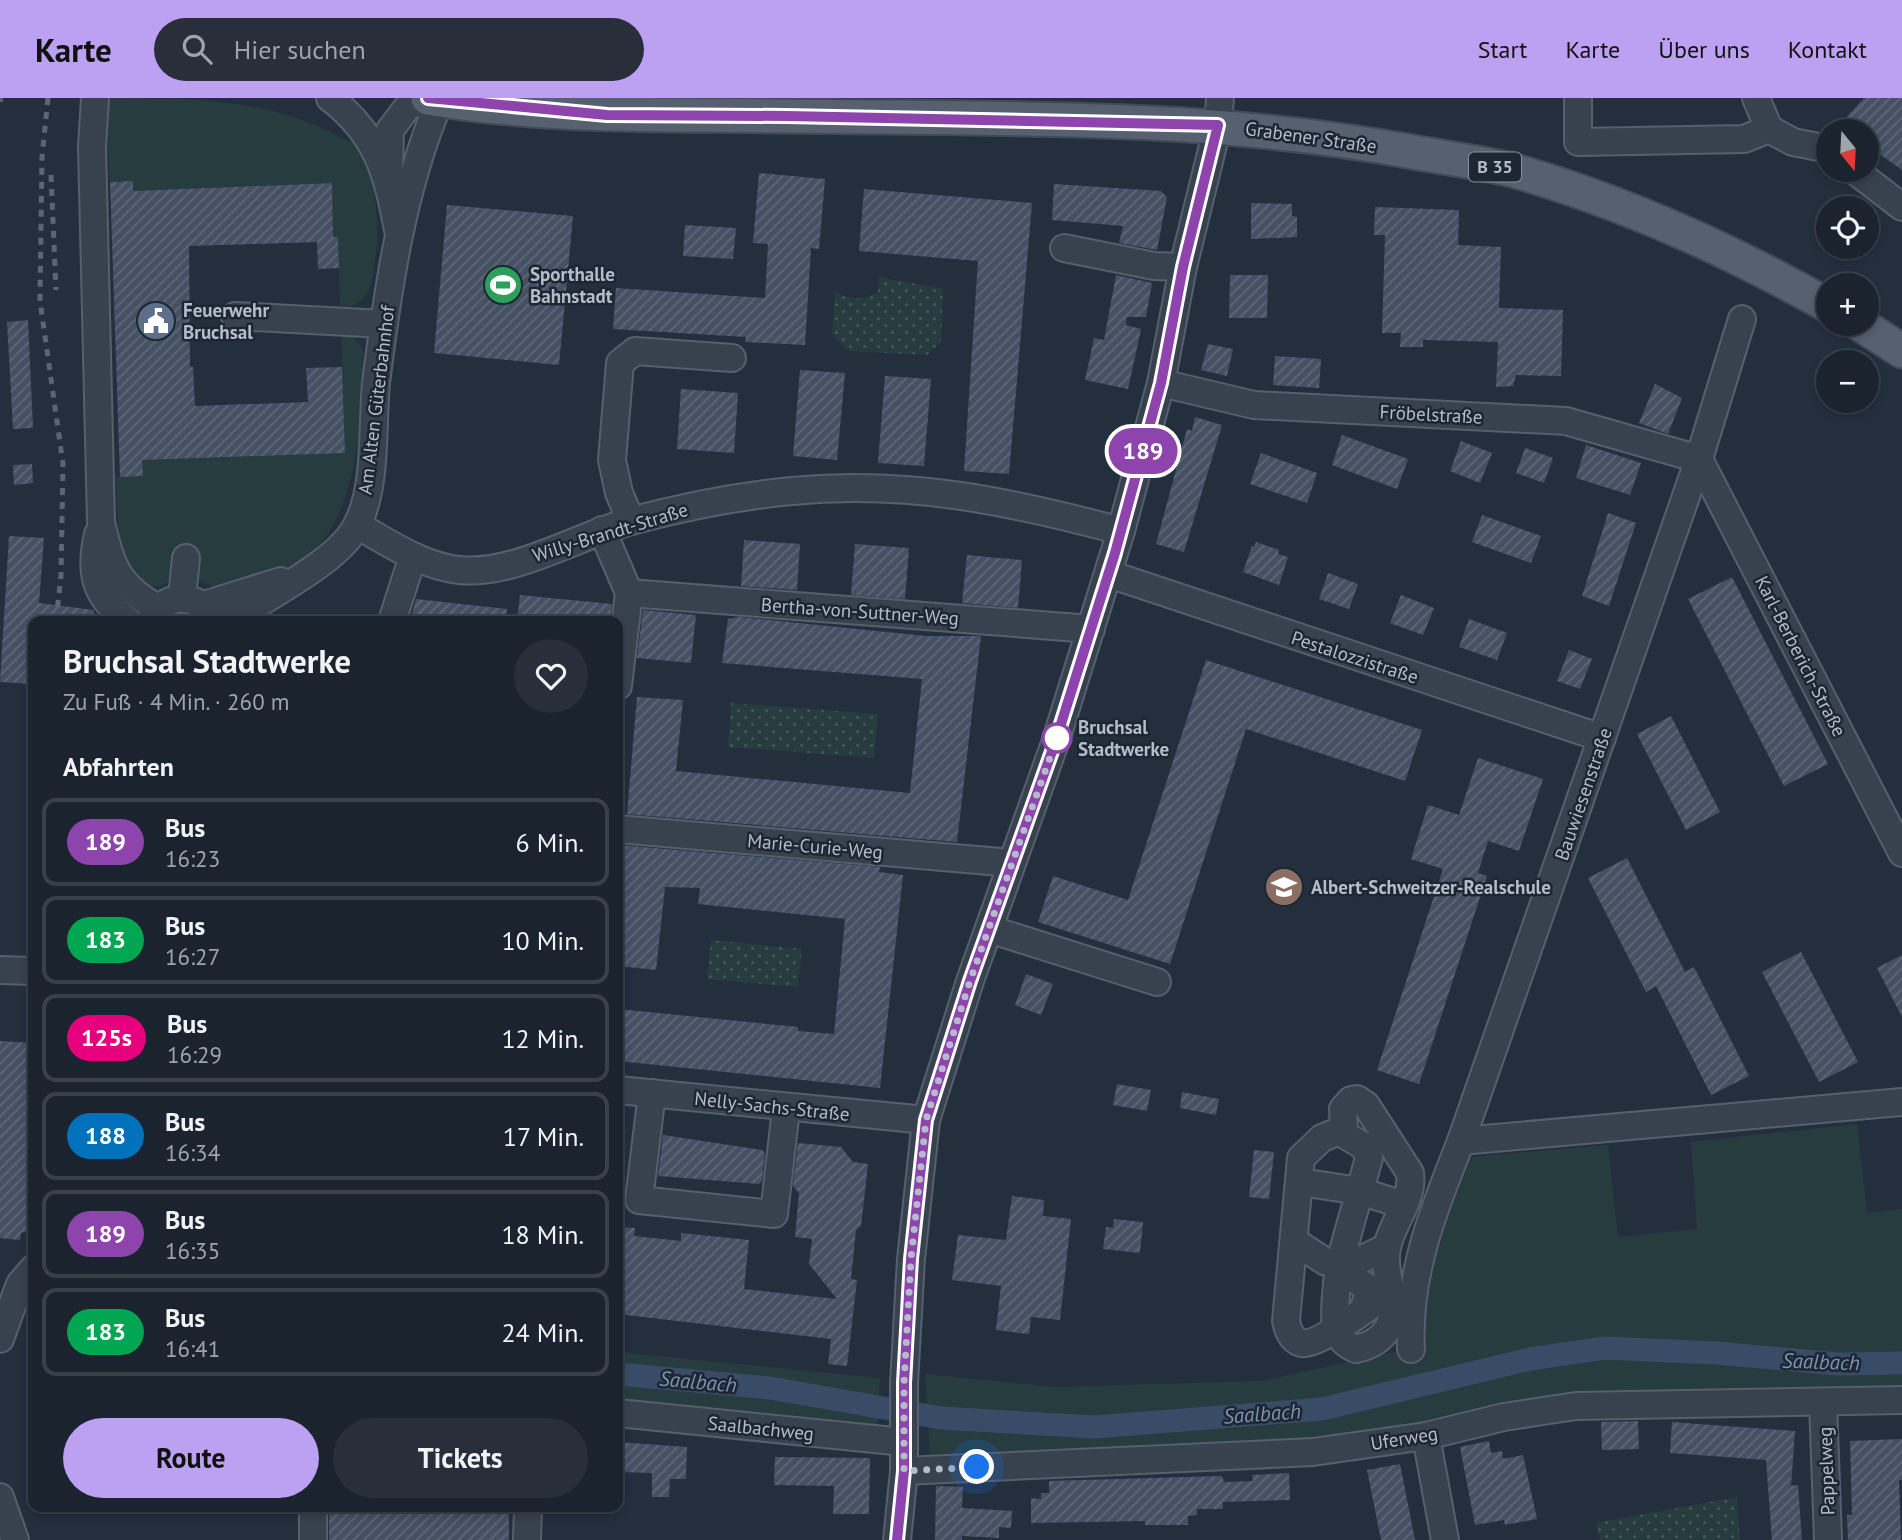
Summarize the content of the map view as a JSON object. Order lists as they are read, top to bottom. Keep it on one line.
{"streets":{"main road":["Grabener Straße","B 35"],"street":["Am Alten Güterbahnhof","Fröbelstraße","Willy-Brandt-Straße","Bertha-von-Suttner-Weg","Karl-Berberich-Straße","Pestalozzistraße","Bauwiesenstraße","Marie-Curie-Weg","Nelly-Sachs-Straße","Saalbachweg","Uferweg","Pappelweg"]},"crossings":[["Grabener Straße","Am Alten Güterbahnhof"],["Am Alten Güterbahnhof","Willy-Brandt-Straße"],["Fröbelstraße","Karl-Berberich-Straße"],["Fröbelstraße","Bauwiesenstraße"],["Karl-Berberich-Straße","Bauwiesenstraße"],["Pestalozzistraße","Bauwiesenstraße"],["Uferweg","Pappelweg"]],"water":["Saalbach"],"places":{"sports":["Sporthalle Bahnstadt"],"public building":["Feuerwehr Bruchsal"],"other":["Bruchsal Stadtwerke"],"school or university":["Albert-Schweitzer-Realschule"]},"lines":["bus line 189"],"north":"bottom","page":{"header":"Karte","search":"Hier suchen","nav":["Start","Karte","Über uns","Kontakt"],"on_map":"189","map_buttons":["+","−"],"heading":[["Bruchsal Stadtwerke","Zu Fuß · 4 Min. · 260 m"],"Abfahrten"],"list":[{"mark":"189","name":"Bus","note":"16:23","value":"6 Min."},{"mark":"183","name":"Bus","note":"16:27","value":"10 Min."},{"mark":"125s","name":"Bus","note":"16:29","value":"12 Min."},{"mark":"188","name":"Bus","note":"16:34","value":"17 Min."},{"mark":"189","name":"Bus","note":"16:35","value":"18 Min."},{"mark":"183","name":"Bus","note":"16:41","value":"24 Min."}],"buttons":["Route","Tickets"]}}
